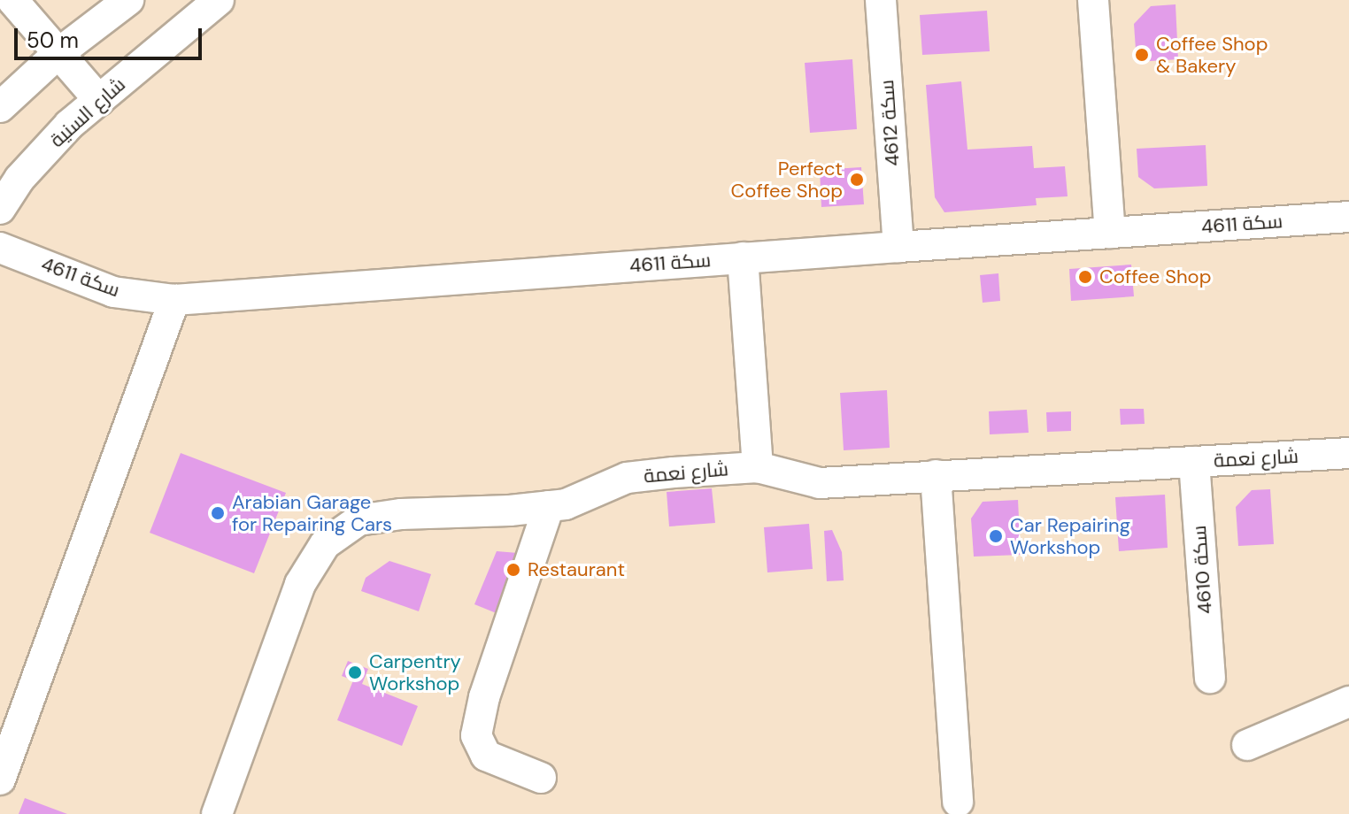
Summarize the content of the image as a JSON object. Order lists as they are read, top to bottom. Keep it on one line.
{"streets":{"street":["شارع السنية","سكة 4612","سكة 4611","شارع نعمة","سكة 4610"]},"crossings":[["سكة 4612","سكة 4611"],["شارع نعمة","سكة 4610"]],"places":["Coffee Shop & Bakery","Perfect Coffee Shop","Coffee Shop","Arabian Garage for Repairing Cars","Car Repairing Workshop","Restaurant","Carpentry Workshop"],"scale_bar":"50 m"}
